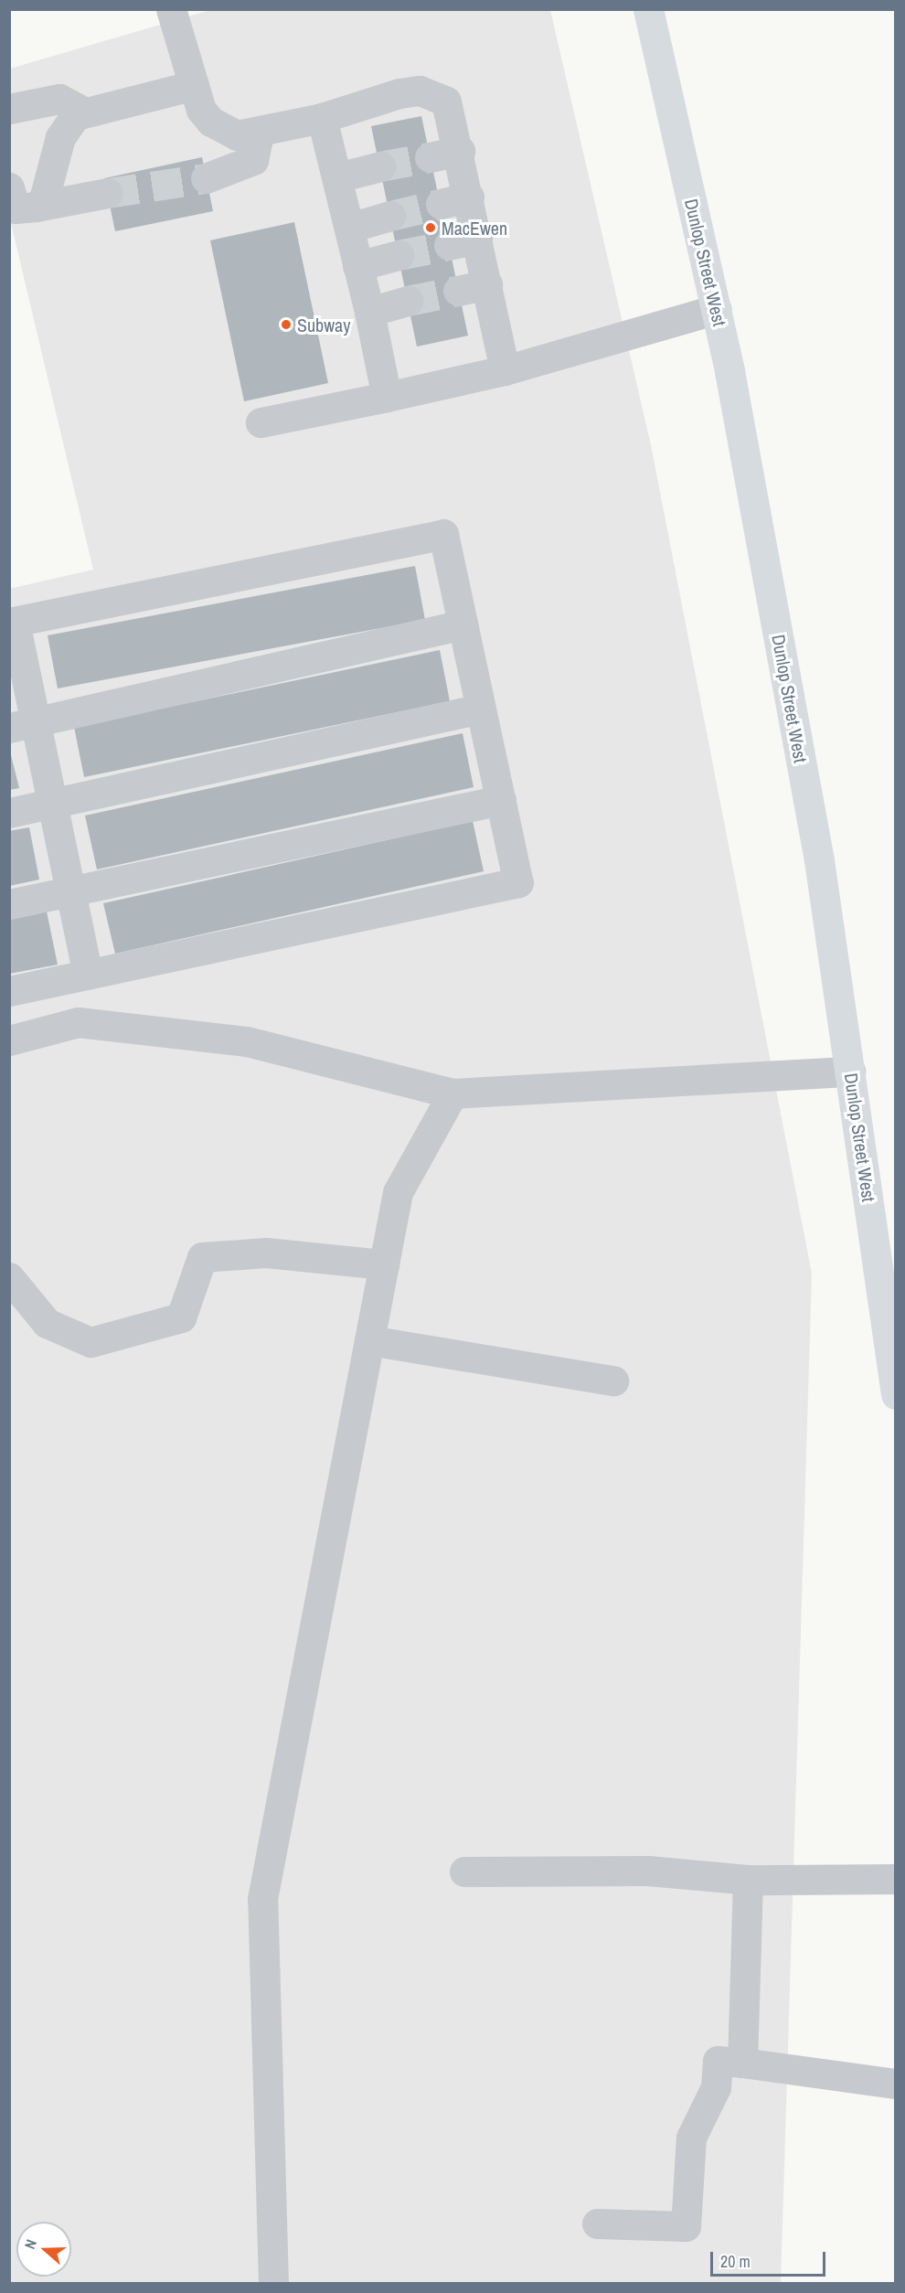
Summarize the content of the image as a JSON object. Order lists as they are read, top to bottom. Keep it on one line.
{"streets":{"main road":["Dunlop Street West"]},"places":["MacEwen","Subway"],"scale_bar":"20 m","north":"left"}
